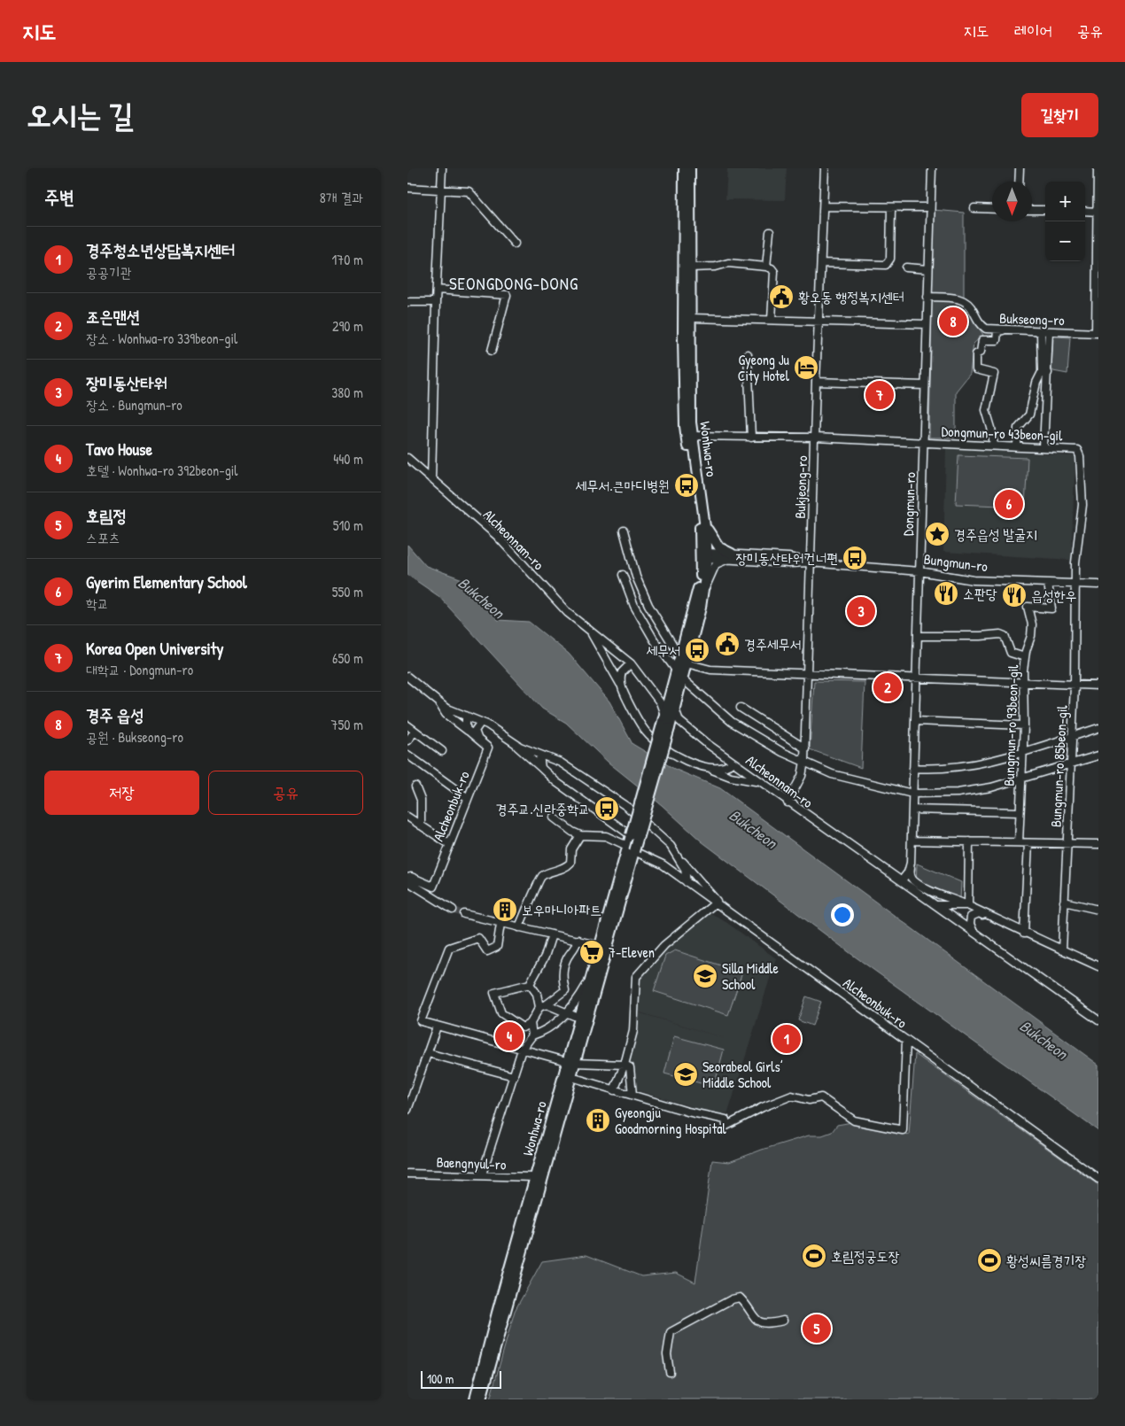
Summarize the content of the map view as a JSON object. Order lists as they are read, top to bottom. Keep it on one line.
{"streets":{"main road":["Wonhwa-ro"],"street":["Bukseong-ro","Dongmun-ro 43beon-gil","Bukjeong-ro","Dongmun-ro","Alcheonnam-ro","Bungmun-ro","Bungmun-ro 93beon-gil","Bungmun-ro 85beon-gil","Alcheonbuk-ro","Baengnyul-ro"]},"crossings":[["Bukseong-ro","Dongmun-ro"],["Dongmun-ro 43beon-gil","Wonhwa-ro"],["Dongmun-ro 43beon-gil","Bukjeong-ro"],["Dongmun-ro 43beon-gil","Dongmun-ro"],["Dongmun-ro 43beon-gil","Bungmun-ro"],["Dongmun-ro 43beon-gil","Bungmun-ro 85beon-gil"],["Wonhwa-ro","Alcheonnam-ro"],["Wonhwa-ro","Bungmun-ro"],["Wonhwa-ro","Alcheonbuk-ro"],["Wonhwa-ro","Baengnyul-ro"],["Bukjeong-ro","Alcheonnam-ro"],["Bukjeong-ro","Bungmun-ro"],["Dongmun-ro","Bungmun-ro"],["Bungmun-ro","Bungmun-ro 93beon-gil"],["Bungmun-ro","Bungmun-ro 85beon-gil"]],"districts":["SEONGDONG-DONG"],"water":["Bukcheon"],"places":{"public building":["황오동 행정복지센터","경주세무서"],"hotel":["Gyeong Ju City Hotel"],"bus stop":["세무서.큰마디병원","장미동산타워건너편","세무서","경주교.신라중학교"],"place":["경주읍성 발굴지"],"restaurant":["소판당","읍성한우"],"building":["보우마니아파트","Gyeongju Goodmorning Hospital"],"supermarket":["7-Eleven"],"school or university":["Silla Middle School","Seorabeol Girls’ Middle School"],"sports":["호림정궁도장","황성씨름경기장"]},"scale_bar":"100 m","north":"bottom","page":{"header":"지도","nav":["지도","레이어","공유"],"buttons":["길찾기",["저장","공유"]],"title":"오시는 길","heading":["주변","8개 결과"],"map_buttons":["+","−"],"list":[{"mark":"1","name":"경주청소년상담복지센터","note":"공공기관","value":"170 m"},{"mark":"2","name":"조은맨션","note":"장소 · Wonhwa-ro 339beon-gil","value":"290 m"},{"mark":"3","name":"장미동산타워","note":"장소 · Bungmun-ro","value":"380 m"},{"mark":"4","name":"Tavo House","note":"호텔 · Wonhwa-ro 392beon-gil","value":"440 m"},{"mark":"5","name":"호림정","note":"스포츠","value":"510 m"},{"mark":"6","name":"Gyerim Elementary School","note":"학교","value":"550 m"},{"mark":"7","name":"Korea Open University","note":"대학교 · Dongmun-ro","value":"650 m"},{"mark":"8","name":"경주 읍성","note":"공원 · Bukseong-ro","value":"750 m"}],"pins":["8","7","6","3","2","4","1","5"],"scale":"100 m"}}
